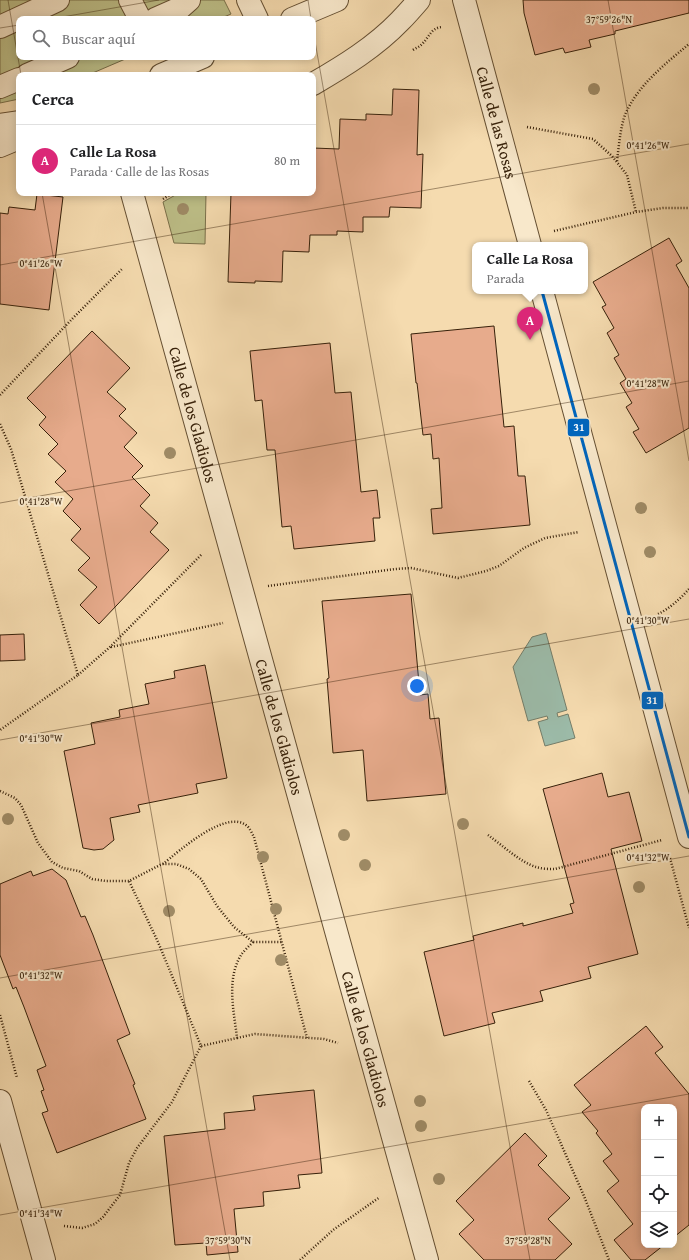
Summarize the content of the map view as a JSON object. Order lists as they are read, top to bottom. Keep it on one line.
{"streets":{"street":["Calle de las Rosas","Calle de los Gladiolos"]},"lines":["transit line 31"],"page":{"search":"Buscar aquí","heading":"Cerca","list":[{"mark":"A","name":"Calle La Rosa","note":"Parada · Calle de las Rosas","value":"80 m"}],"popup":["Calle La Rosa","Parada"],"pins":"A","map_buttons":["+","−"]},"coordinates":["37°59'26\"N","0°41'26\"W","0°41'28\"W","0°41'30\"W","0°41'32\"W","0°41'34\"W","37°59'30\"N","37°59'28\"N"]}
